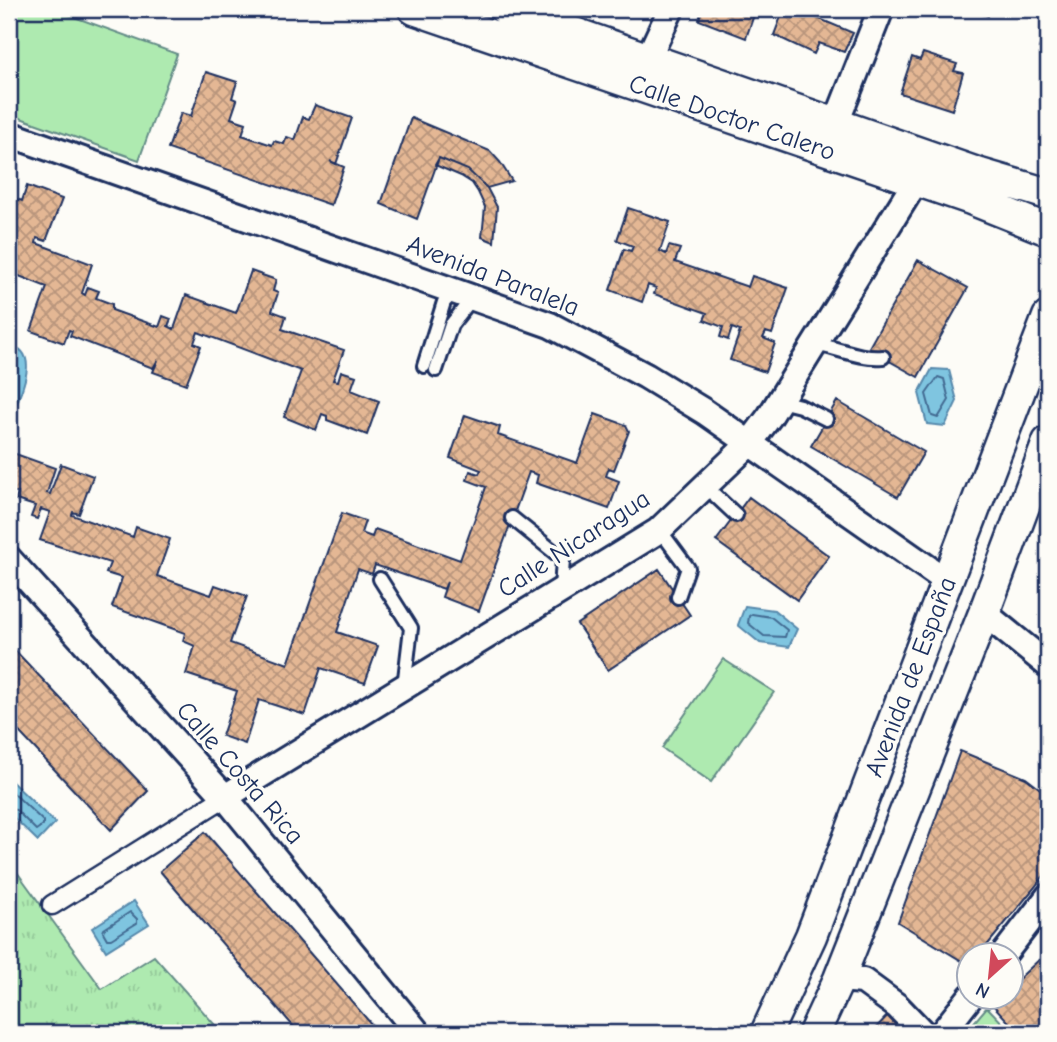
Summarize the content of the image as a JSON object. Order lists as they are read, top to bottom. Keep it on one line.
{"streets":{"street":["Calle Doctor Calero","Avenida Paralela","Calle Nicaragua","Avenida de España","Calle Costa Rica"]},"crossings":[["Calle Doctor Calero","Calle Nicaragua"],["Avenida Paralela","Calle Nicaragua"],["Avenida Paralela","Avenida de España"],["Calle Nicaragua","Calle Costa Rica"]],"north":"bottom left"}
